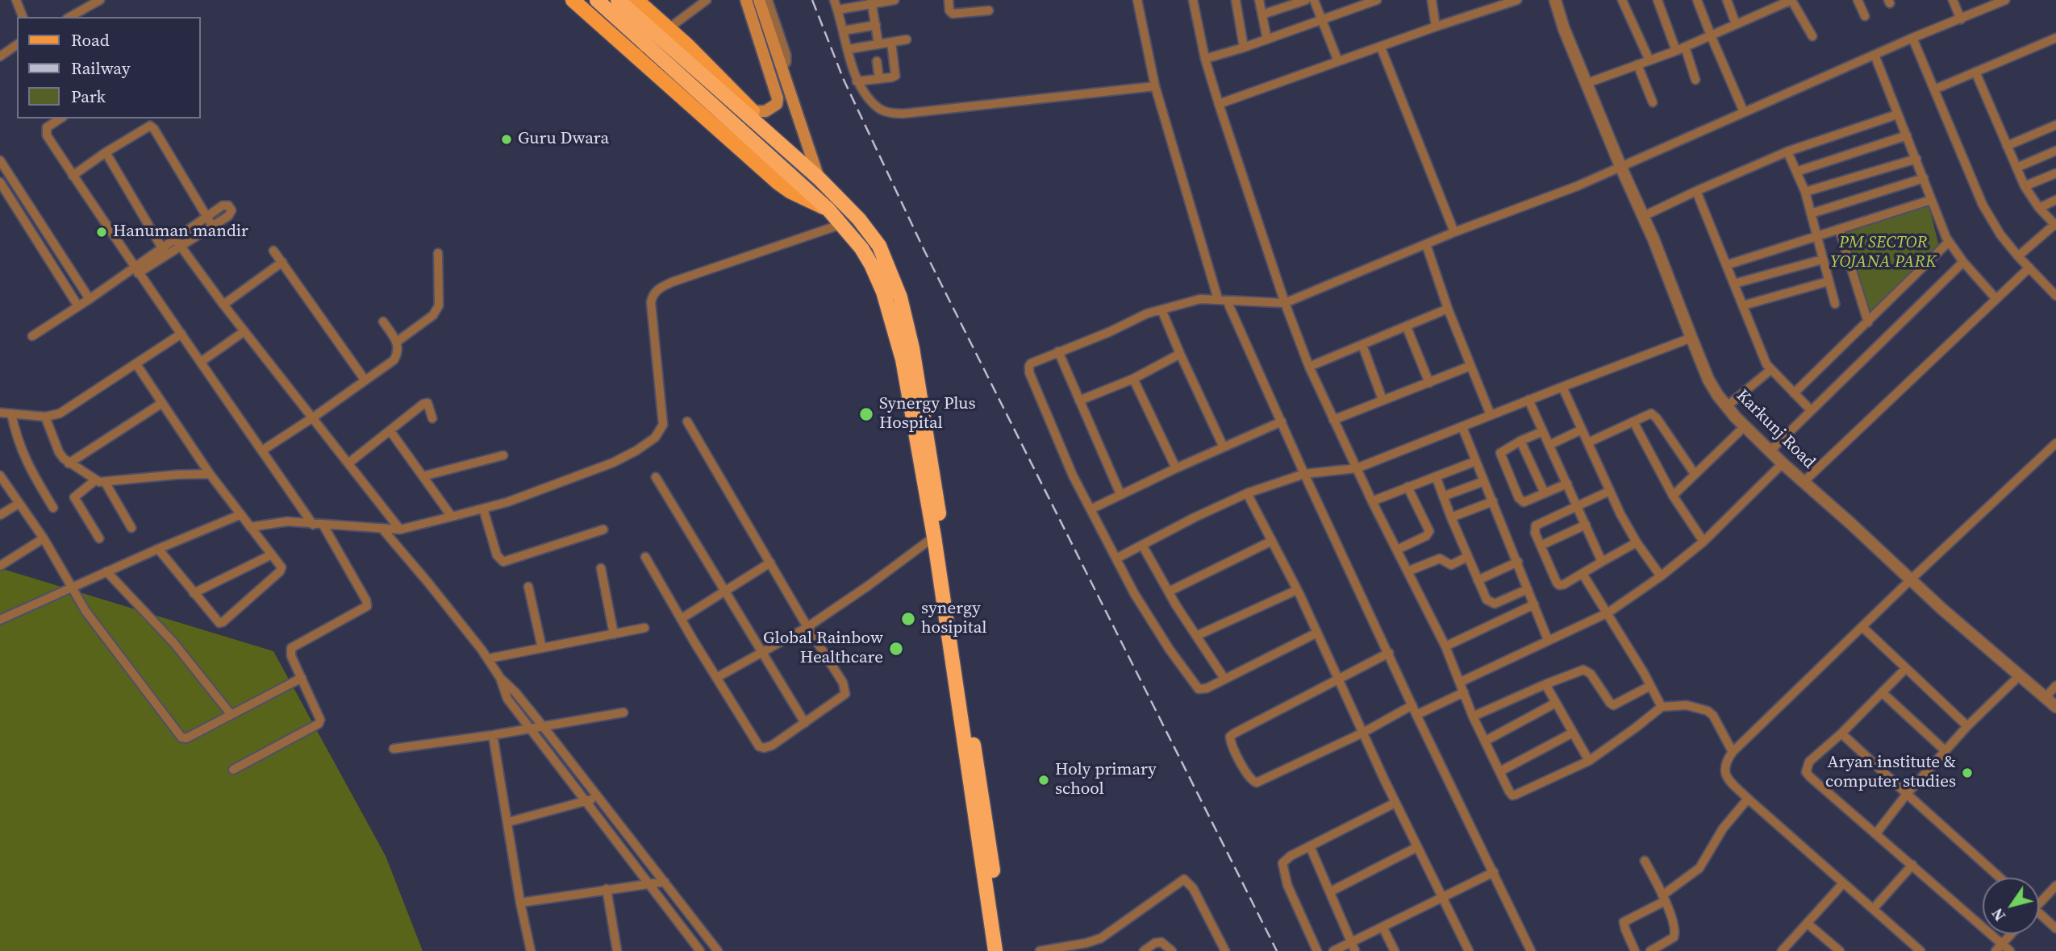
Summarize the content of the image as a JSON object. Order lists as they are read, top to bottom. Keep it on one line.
{"streets":{"street":["Karkunj Road"]},"parks":["PM SECTOR YOJANA PARK"],"places":["Guru Dwara","Hanuman mandir","Synergy Plus Hospital","synergy hosipital","Global Rainbow Healthcare","Aryan institute & computer studies","Holy primary school"],"legend":["Road","Railway","Park"],"north":"bottom left"}
